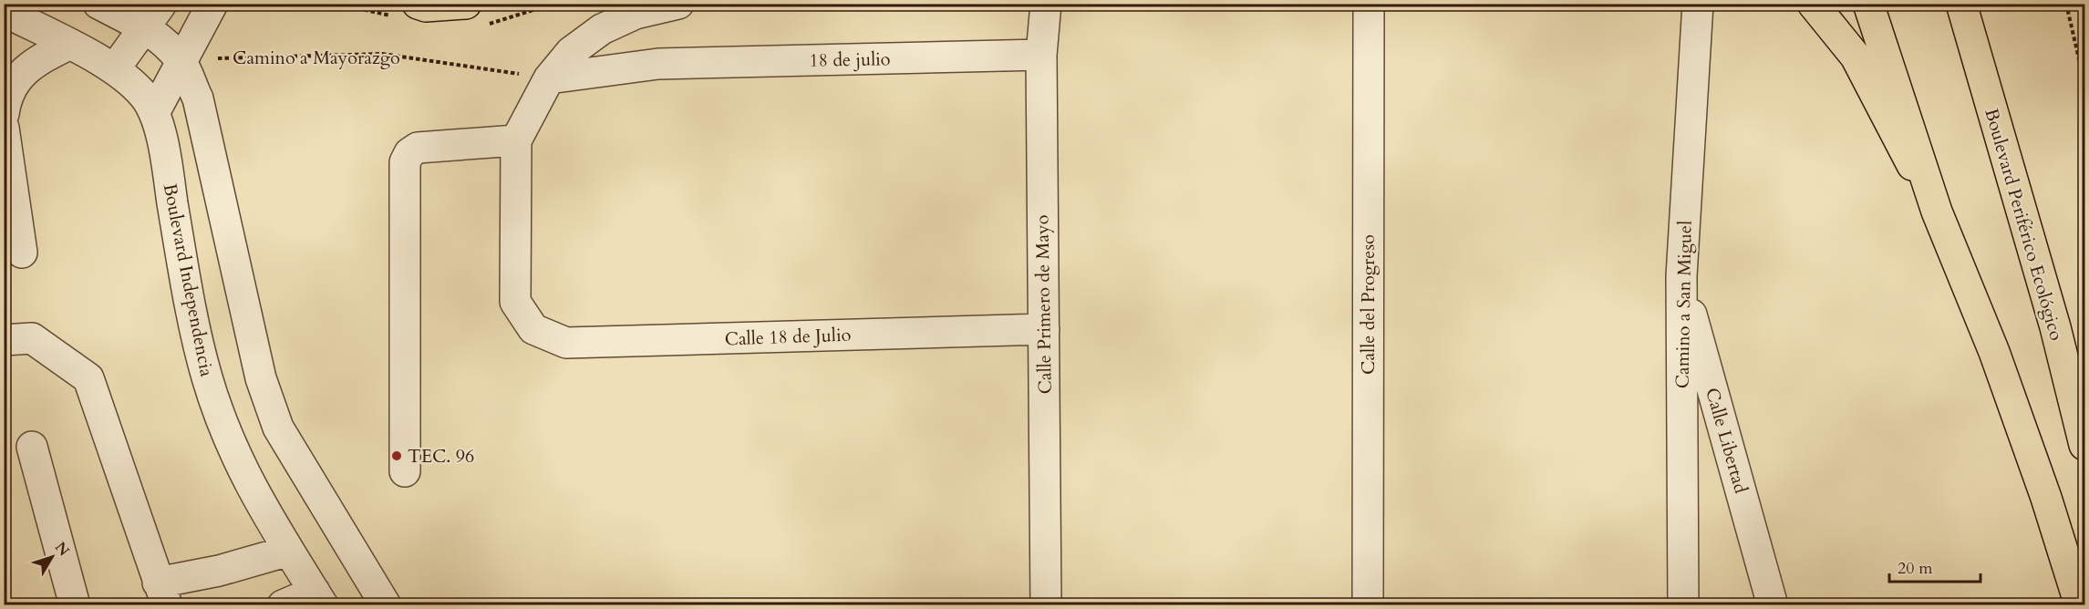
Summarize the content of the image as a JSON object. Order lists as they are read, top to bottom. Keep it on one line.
{"streets":{"main road":["Boulevard Periférico Ecológico"],"street":["18 de julio","Boulevard Independencia","Calle Primero de Mayo","Calle del Progreso","Camino a San Miguel","Calle 18 de Julio","Calle Libertad"],"path":["Camino a Mayorazgo"]},"crossings":[["Camino a Mayorazgo","18 de julio"],["18 de julio","Calle Primero de Mayo"],["Calle Primero de Mayo","Calle 18 de Julio"],["Camino a San Miguel","Calle Libertad"]],"places":["TEC. 96"],"scale_bar":"20 m","north":"top right"}
